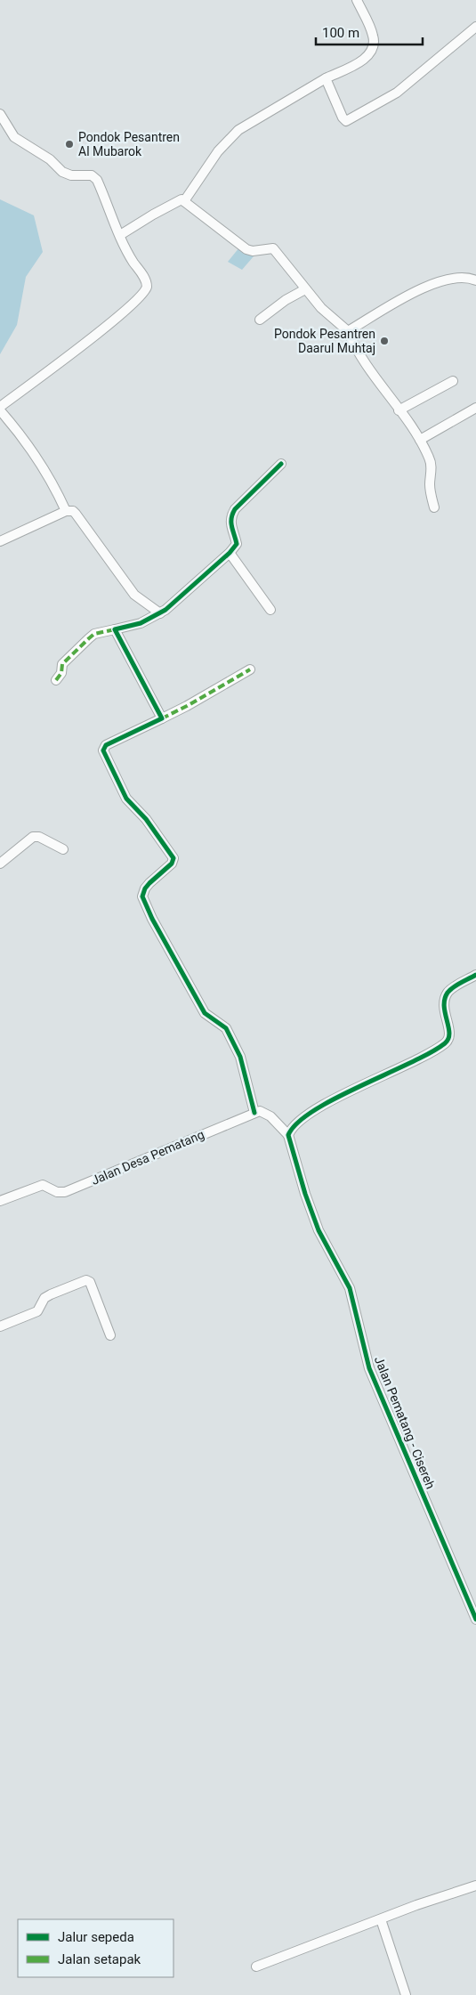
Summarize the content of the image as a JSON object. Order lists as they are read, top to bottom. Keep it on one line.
{"streets":{"street":["Jalan Desa Pematang","Jalan Pematang - Cisereh"]},"places":["Pondok Pesantren Al Mubarok","Pondok Pesantren Daarul Muhtaj"],"legend":["Jalur sepeda","Jalan setapak"],"scale_bar":"100 m"}
